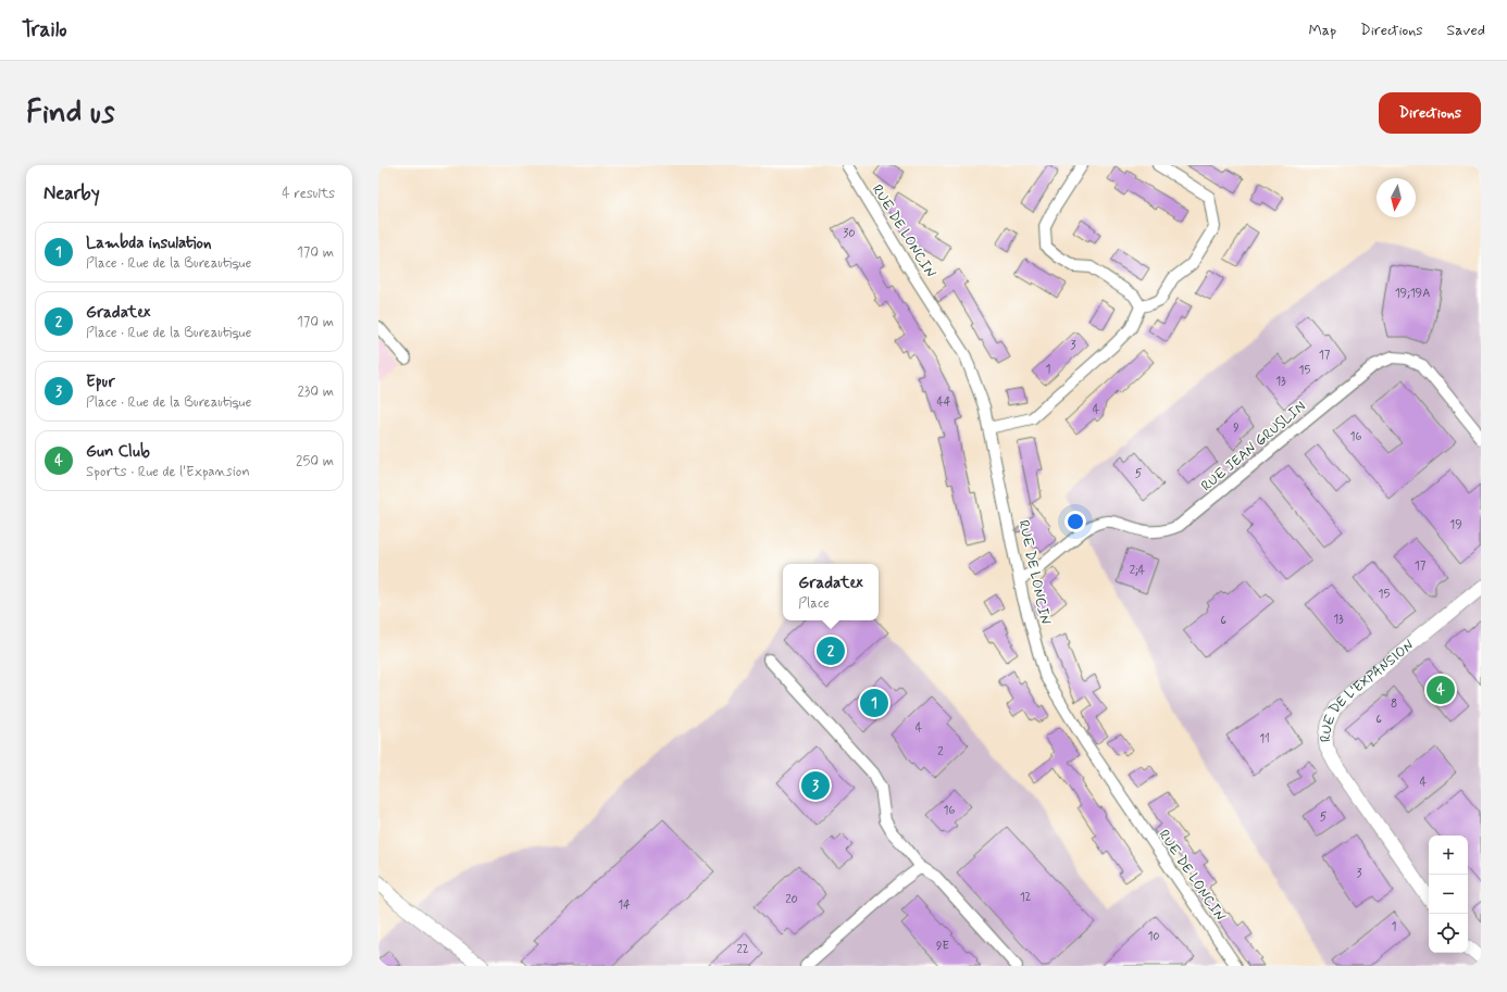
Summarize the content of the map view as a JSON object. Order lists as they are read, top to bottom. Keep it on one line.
{"streets":{"street":["RUE DE LONCIN","RUE JEAN GRUSLIN","RUE DE L'EXPANSION"]},"crossings":[["RUE DE LONCIN","RUE JEAN GRUSLIN"]],"house_numbers":["30","19;19A","3","17","1","15","13","44","4","9","16","5","19","17","2;4","15","13","6","8","6","4","11","2","4","16","5","3","12","20","14","1","10","9E","22"],"north":"bottom","page":{"header":"Trailo","nav":["Map","Directions","Saved"],"buttons":"Directions","title":"Find us","heading":["Nearby","4 results"],"list":[{"mark":"1","name":"Lambda insulation","note":"Place · Rue de la Bureautique","value":"170 m"},{"mark":"2","name":"Gradatex","note":"Place · Rue de la Bureautique","value":"170 m"},{"mark":"3","name":"Epur","note":"Place · Rue de la Bureautique","value":"230 m"},{"mark":"4","name":"Gun Club","note":"Sports · Rue de l'Expansion","value":"250 m"}],"popup":["Gradatex","Place"],"pins":["2","4","1","3"],"map_buttons":["+","−"]}}
